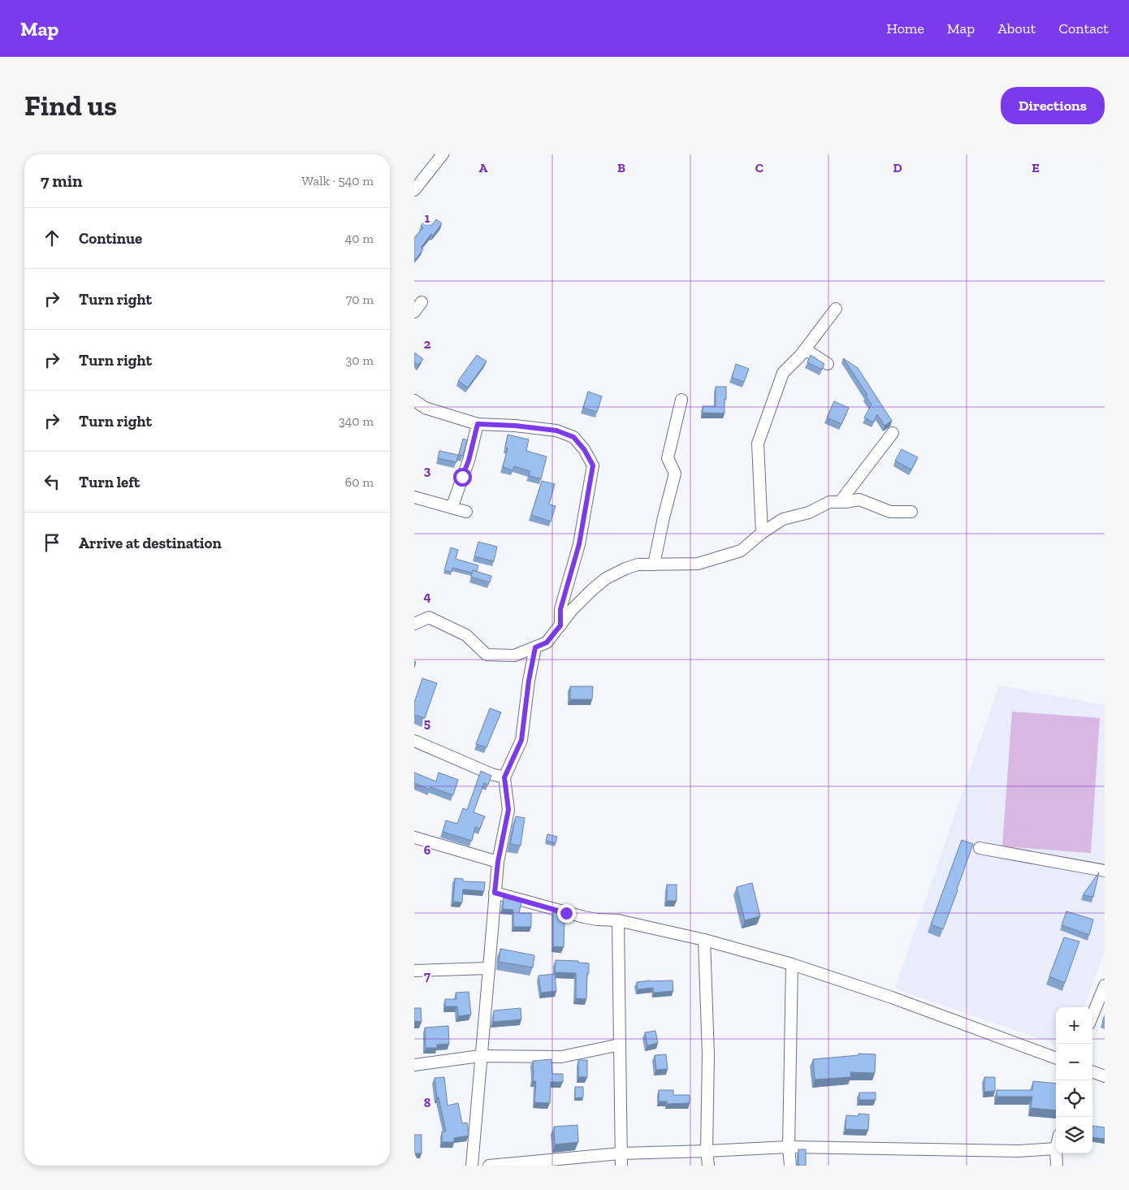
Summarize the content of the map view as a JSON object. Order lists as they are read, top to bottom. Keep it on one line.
{"page":{"header":"Map","nav":["Home","Map","About","Contact"],"buttons":"Directions","title":"Find us","heading":["7 min","Walk · 540 m"],"list":[["Continue","40 m"],["Turn right","70 m"],["Turn right","30 m"],["Turn right","340 m"],["Turn left","60 m"],"Arrive at destination"],"map_buttons":["+","−"]},"grid":{"columns":["A","B","C","D","E"],"rows":["1","2","3","4","5","6","7","8"]}}
